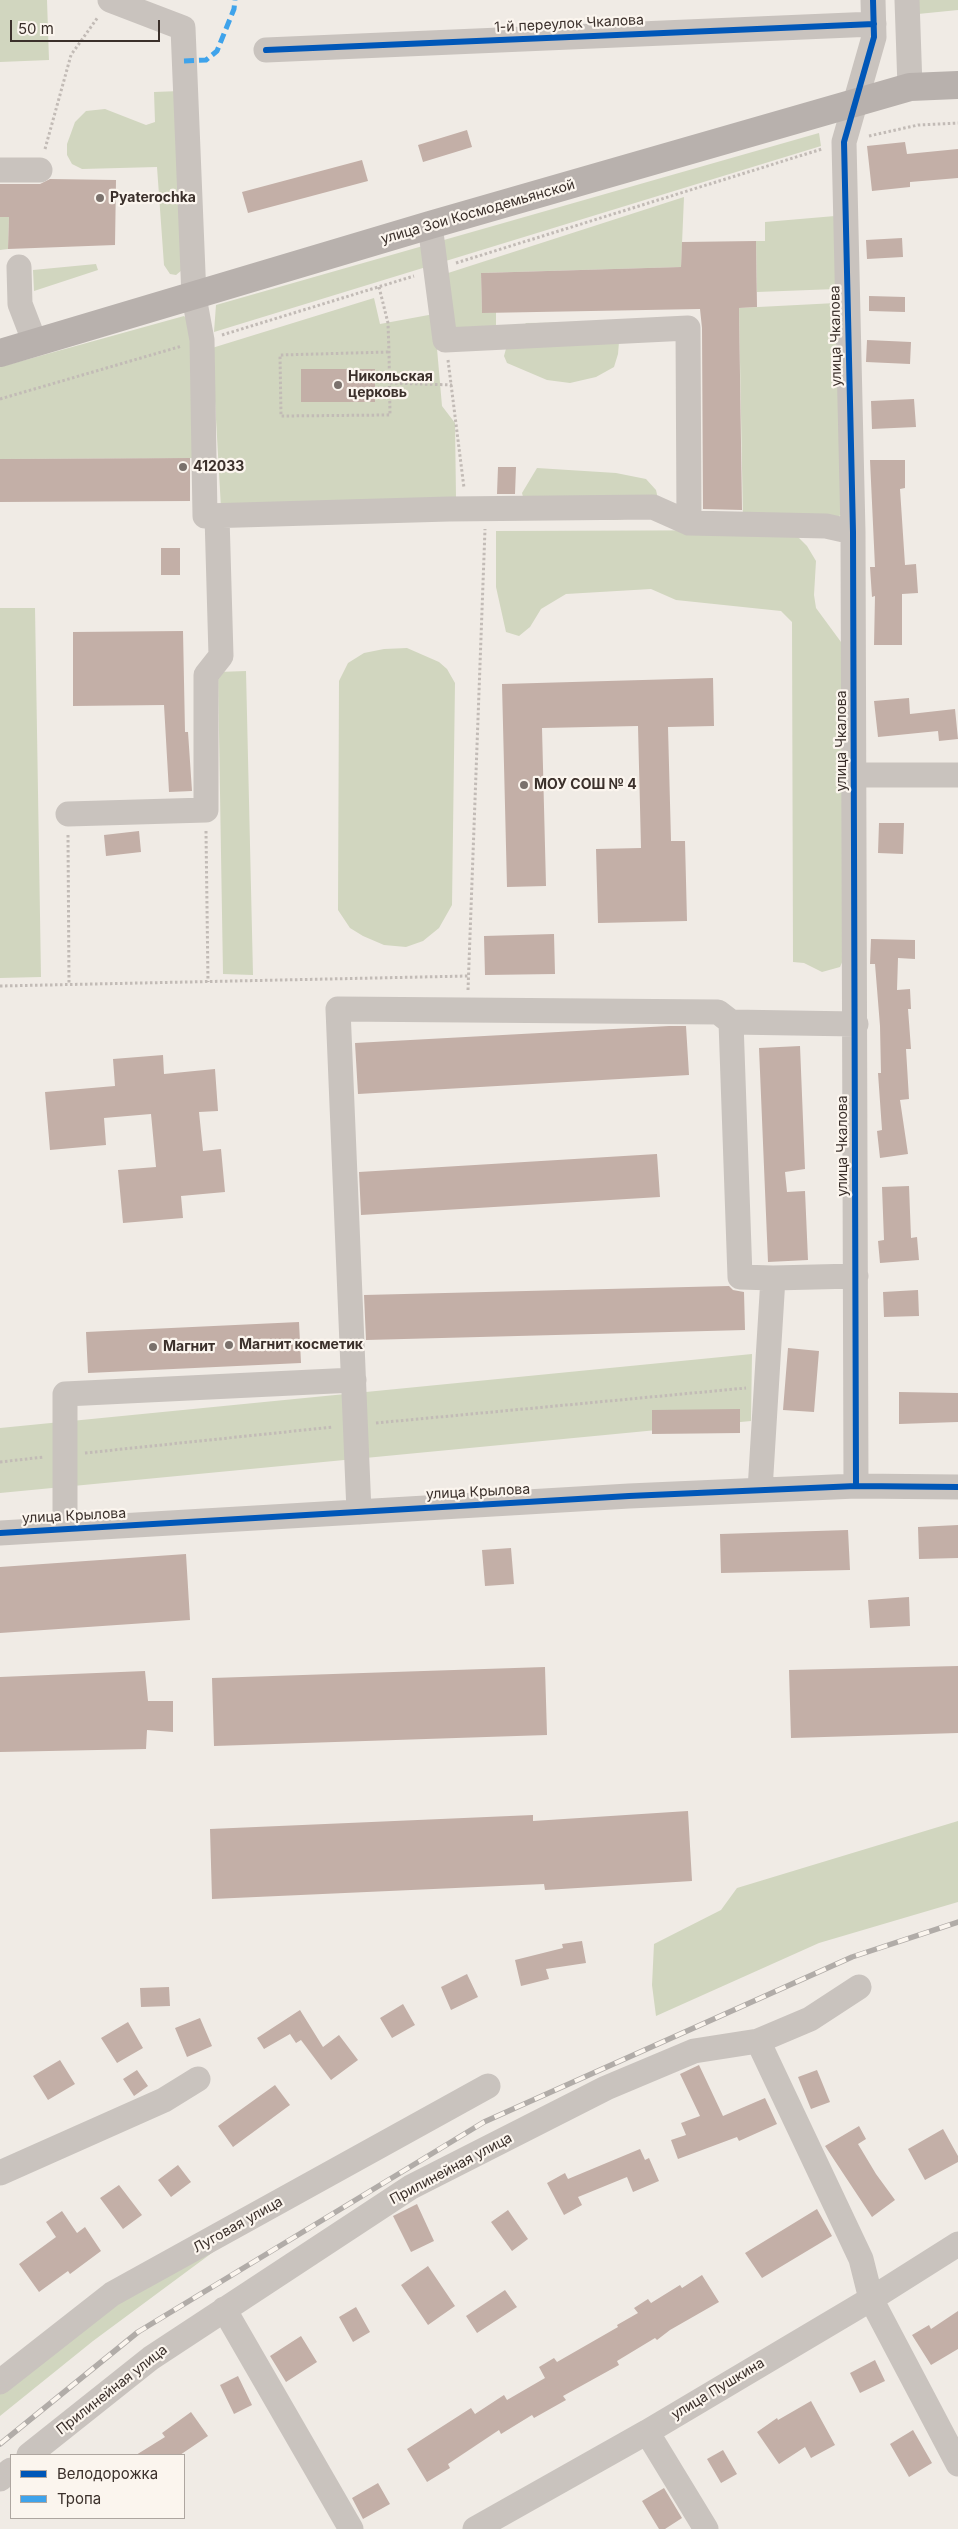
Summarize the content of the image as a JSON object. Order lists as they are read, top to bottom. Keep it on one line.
{"streets":{"main road":["улица Зои Космодемьянской"],"street":["1-й переулок Чкалова","улица Чкалова","улица Крылова","Прилинейная улица","Луговая улица","улица Пушкина"]},"crossings":[["1-й переулок Чкалова","улица Чкалова"],["улица Зои Космодемьянской","улица Чкалова"],["улица Чкалова","улица Крылова"]],"places":["Pyaterochka","Никольская церковь","412033","МОУ СОШ № 4","Магнит косметик","Магнит"],"legend":["Велодорожка","Тропа"],"scale_bar":"50 m"}
